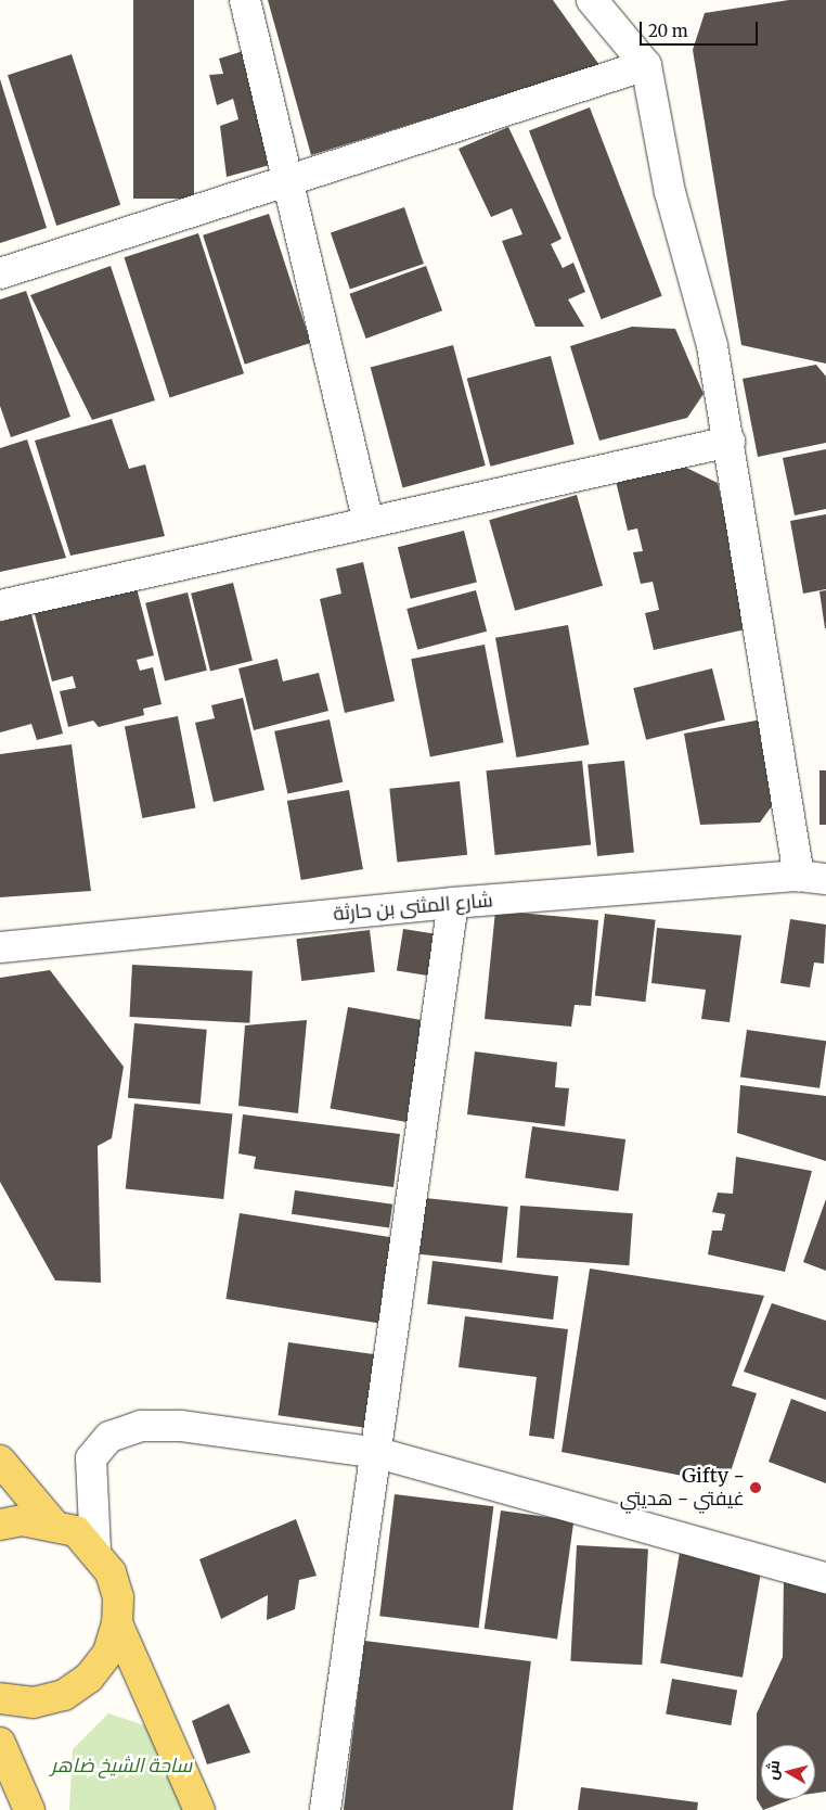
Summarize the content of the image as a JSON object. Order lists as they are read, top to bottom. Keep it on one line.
{"streets":{"street":["شارع المثنى بن حارثة"]},"parks":["ساحة الشيخ ضاهر"],"places":["Gifty - غيفتي - هديتي"],"scale_bar":"20 m","north":"left"}
